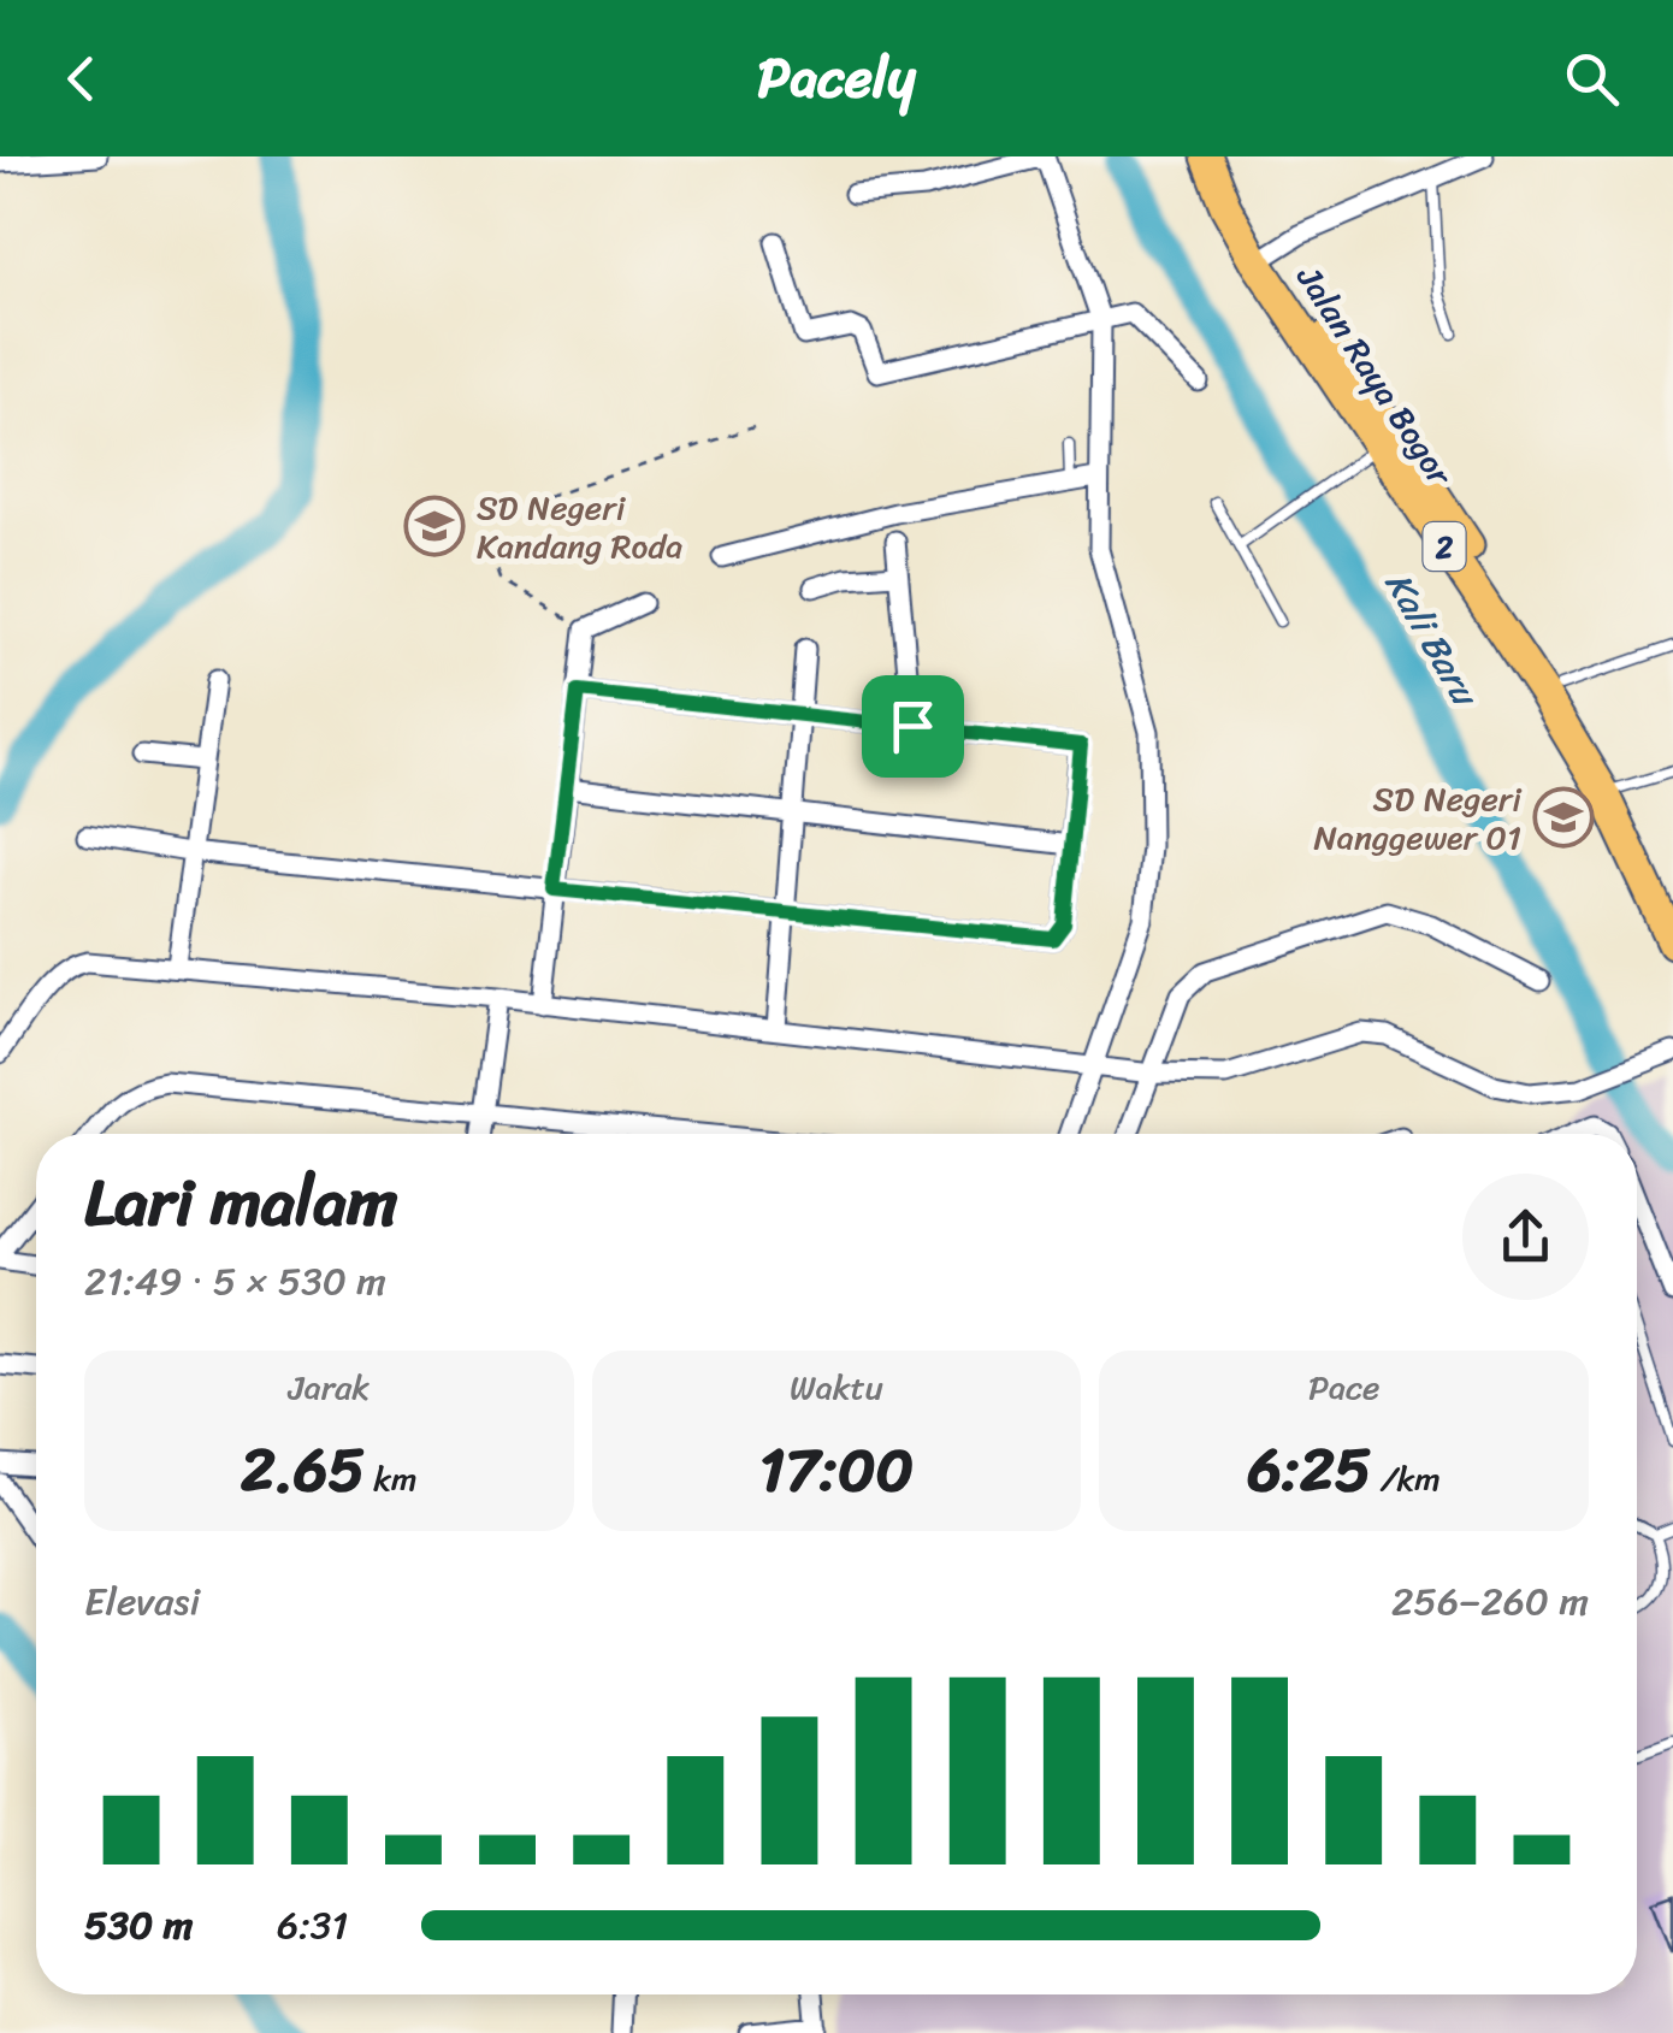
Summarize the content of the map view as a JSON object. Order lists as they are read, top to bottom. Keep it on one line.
{"streets":{"highway":["Jalan Raya Bogor","2"]},"water":["Kali Baru"],"places":{"school or university":["SD Negeri Kandang Roda","SD Negeri Nanggewer 01"]},"page":{"header":"Pacely","heading":["Lari malam","21:49 · 5 × 530 m"],"stats":[["Jarak","2.65 km"],["Waktu","17:00"],["Pace","6:25 /km"]],"chart":["Elevasi","256–260 m"],"list":[{"name":"530 m","note":"6:31"}]}}
